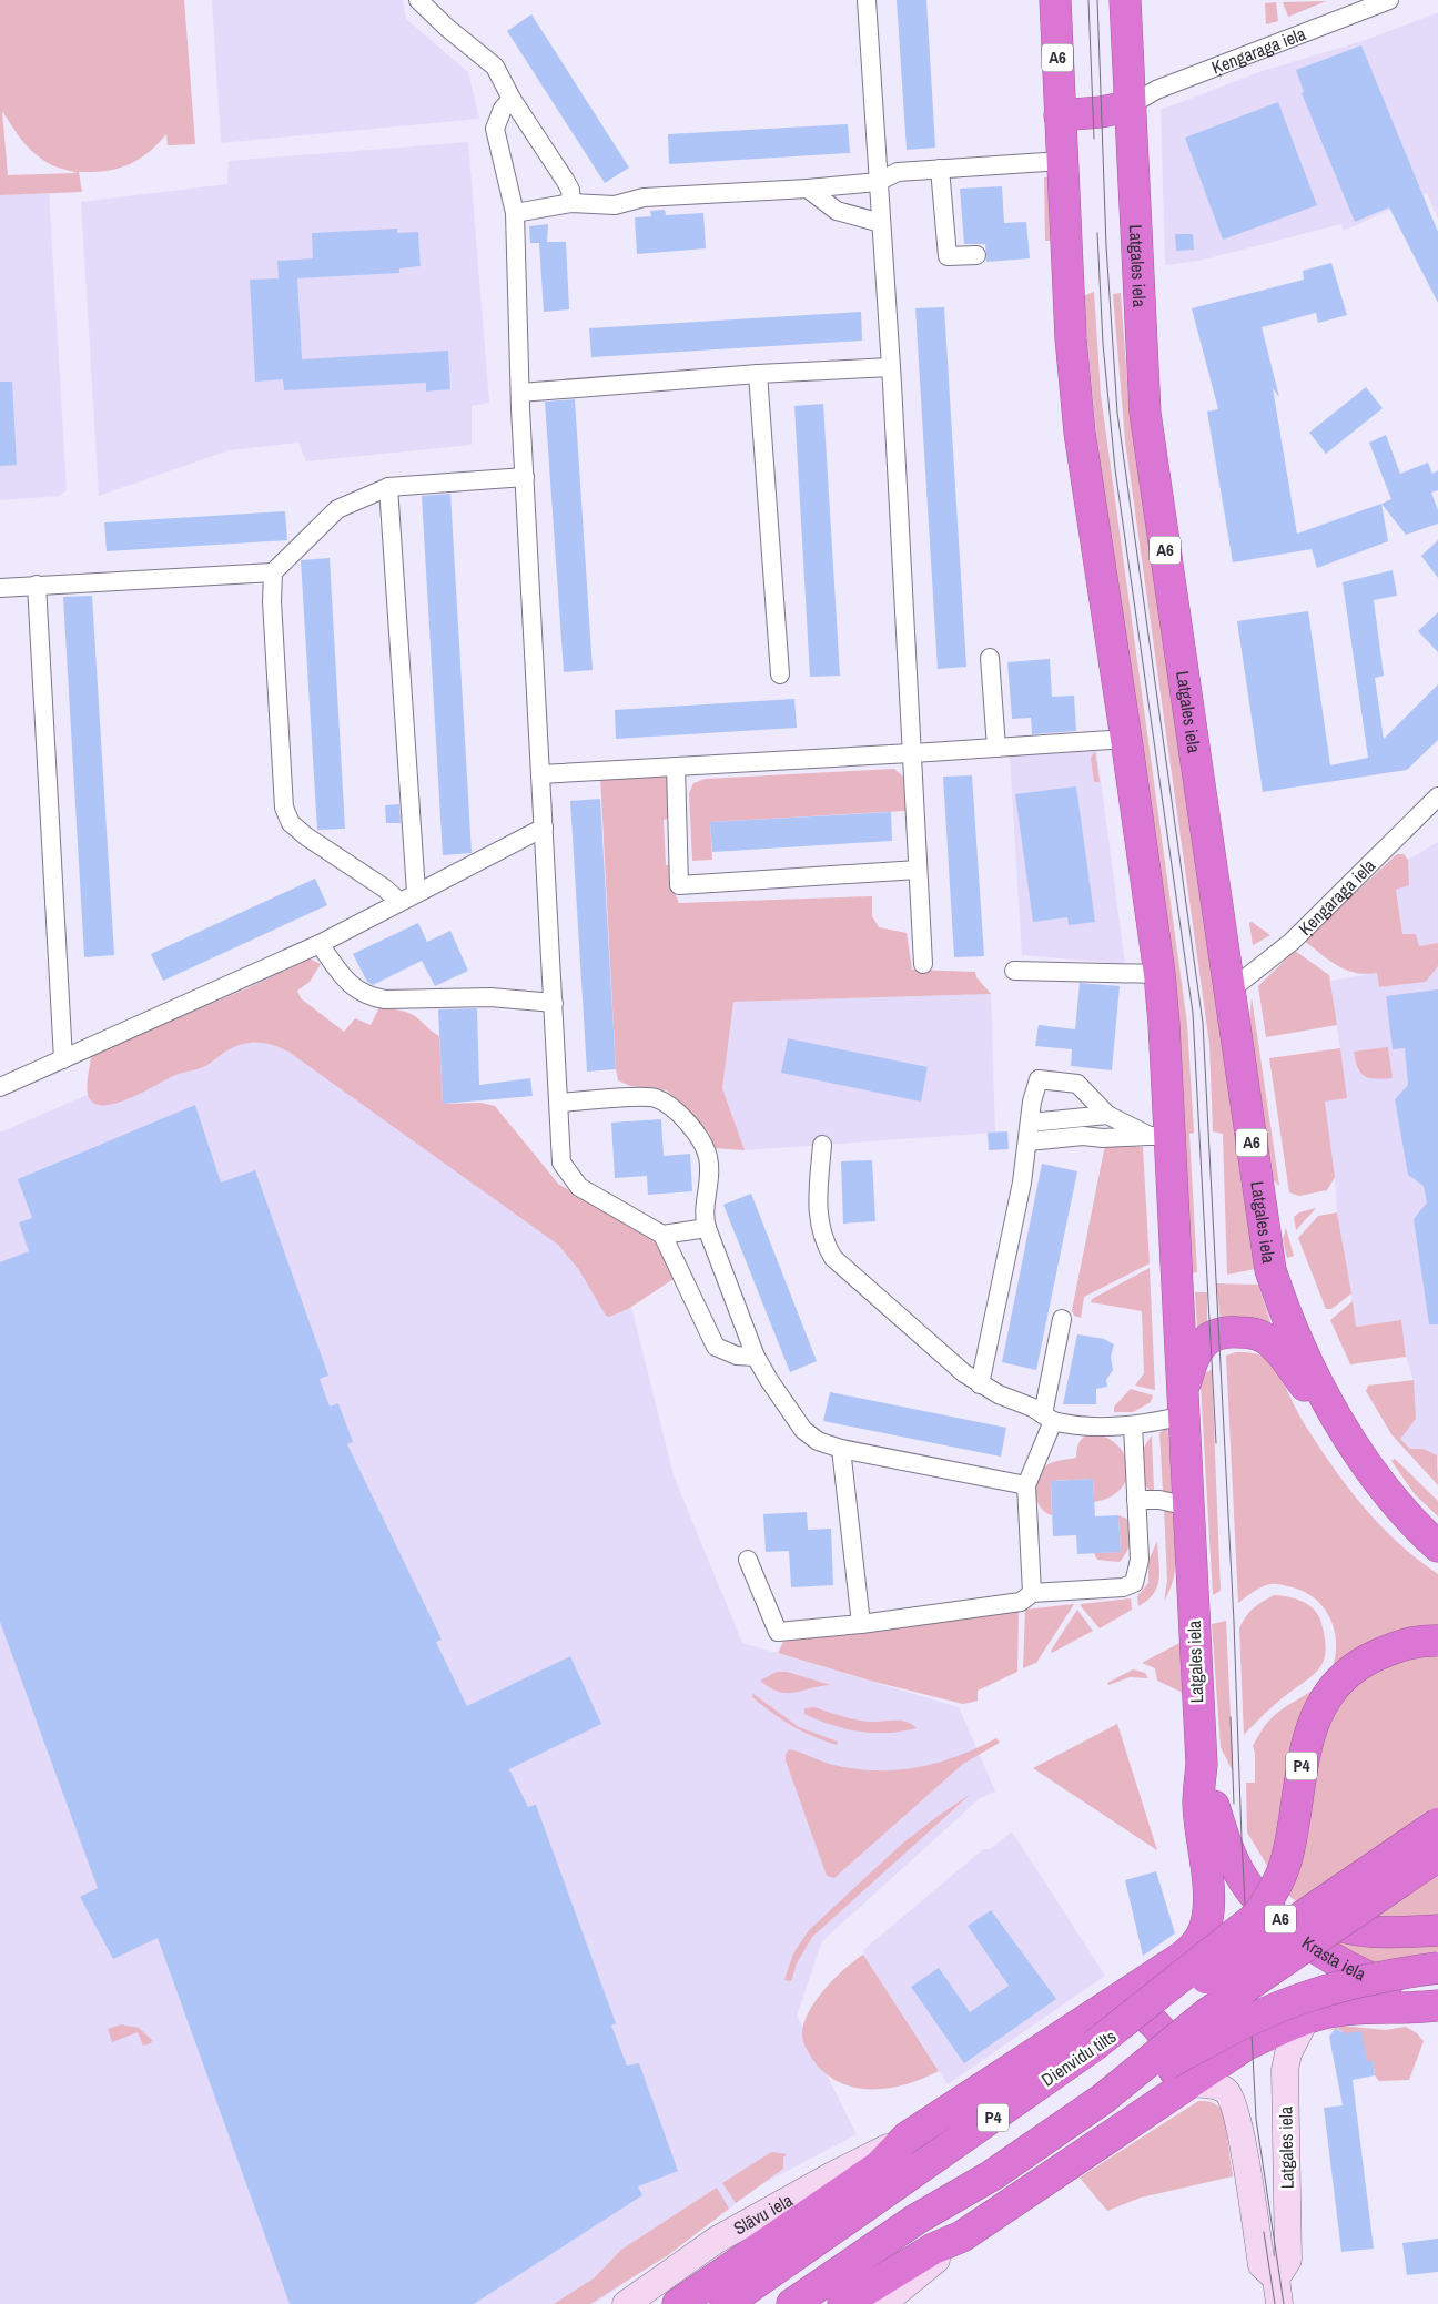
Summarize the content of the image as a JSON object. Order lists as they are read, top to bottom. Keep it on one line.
{"streets":{"highway":["A6","Latgales iela","P4","Krasta iela","Dienvidu tilts"],"street":["Ķengaraga iela","Slāvu iela"]},"crossings":[["Ķengaraga iela","Latgales iela"],["Latgales iela","Krasta iela"],["P4","Dienvidu tilts"]]}
